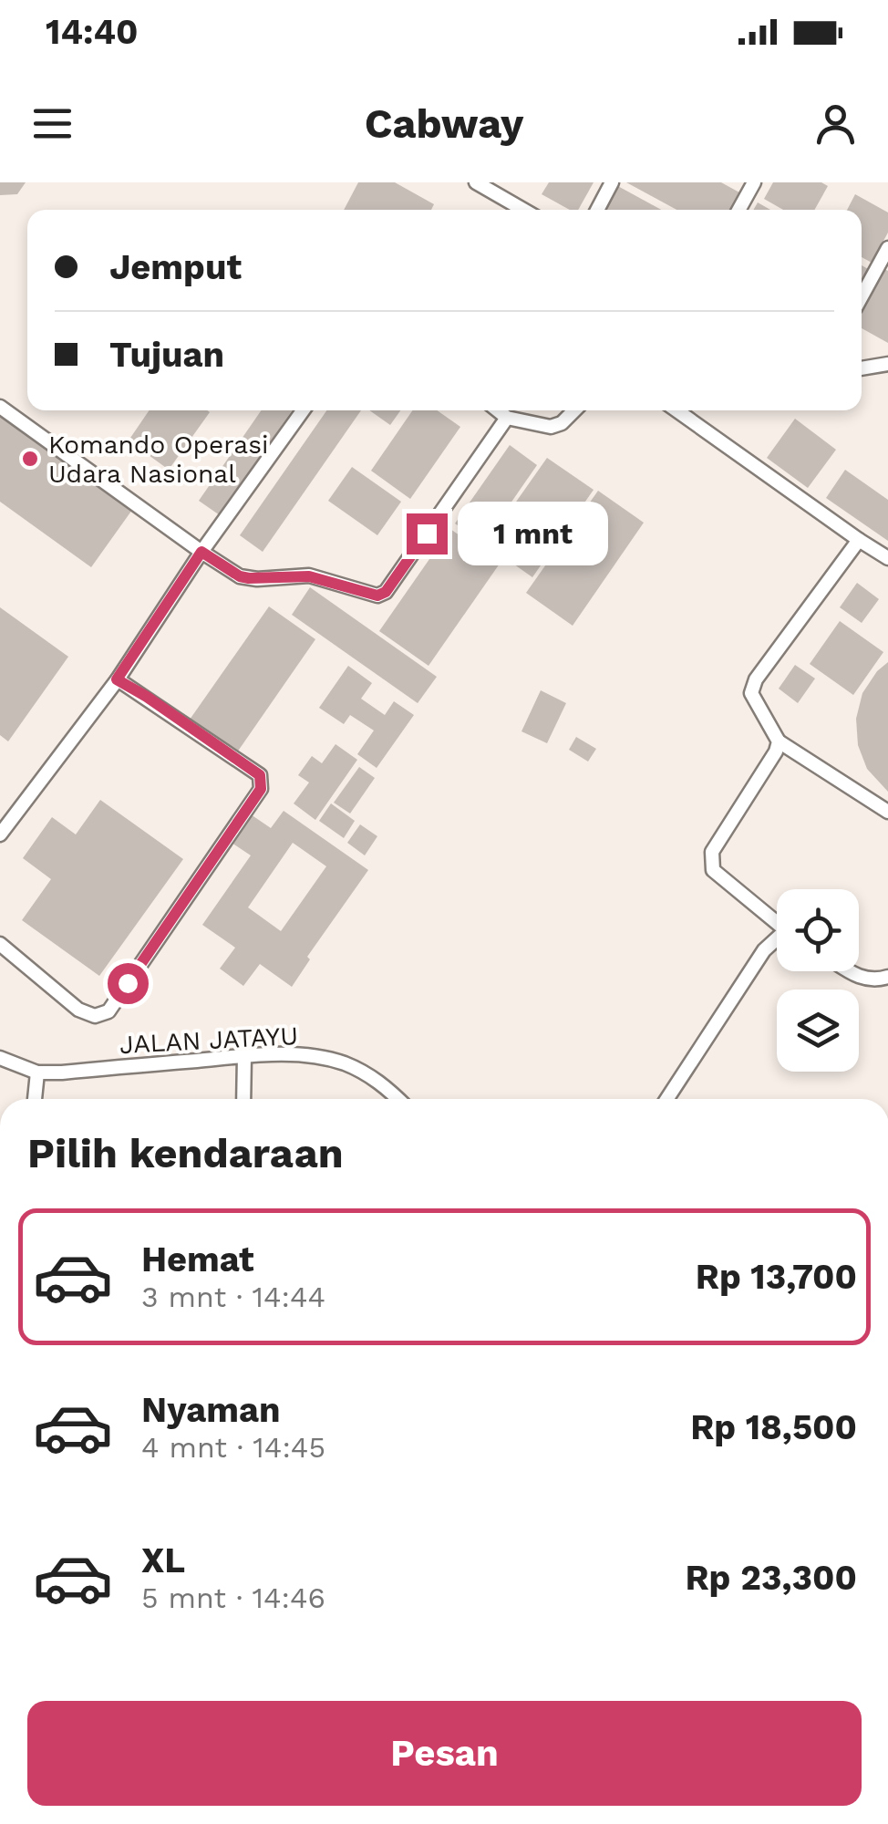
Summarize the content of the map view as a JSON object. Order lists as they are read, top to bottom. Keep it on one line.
{"streets":{"lane":["JALAN JATAYU"]},"places":["Komando Operasi Udara Nasional"],"page":{"status":"14:40","header":"Cabway","banner":["Jemput","Tujuan"],"bubble":"1 mnt","heading":"Pilih kendaraan","list":[{"name":"Hemat","note":"3 mnt · 14:44","value":"Rp 13,700"},{"name":"Nyaman","note":"4 mnt · 14:45","value":"Rp 18,500"},{"name":"XL","note":"5 mnt · 14:46","value":"Rp 23,300"}],"buttons":"Pesan"}}
